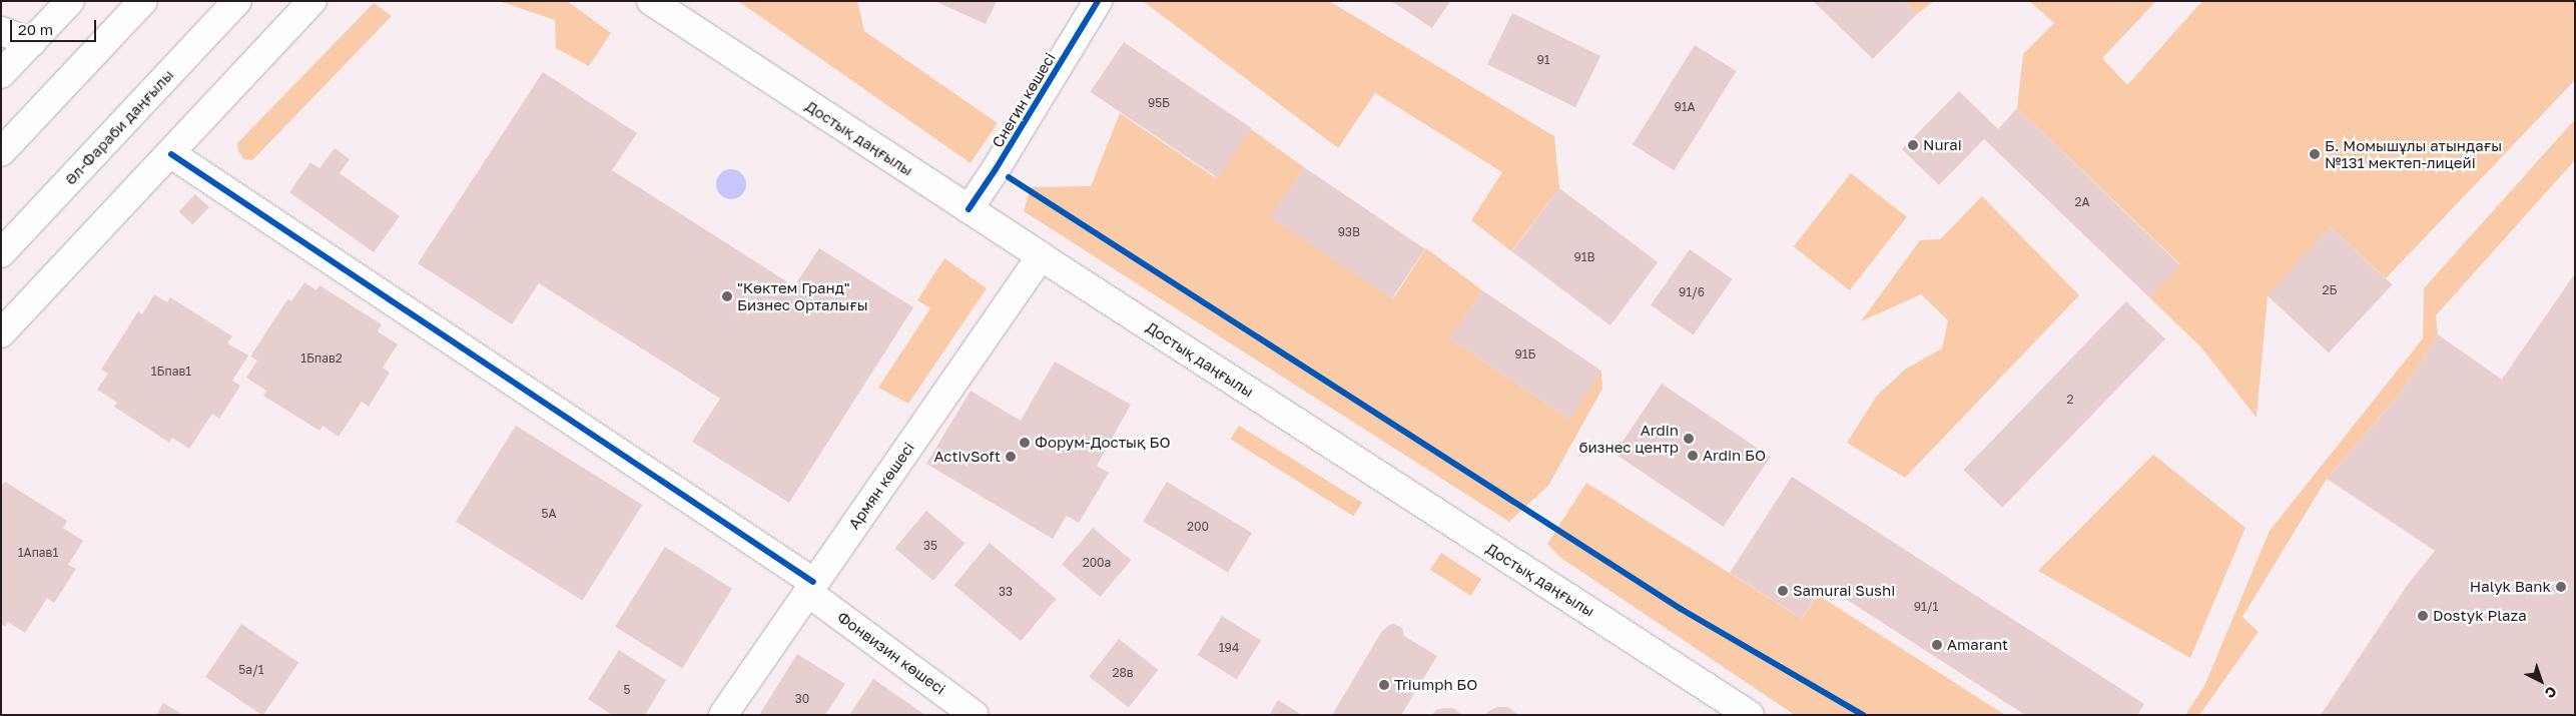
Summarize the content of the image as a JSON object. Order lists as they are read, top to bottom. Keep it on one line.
{"streets":{"main road":["Снегин көшесі","Әл-Фараби даңғылы","Достық даңғылы","Армян көшесі","Фонвизин көшесі"]},"crossings":[["Снегин көшесі","Достық даңғылы"],["Достық даңғылы","Армян көшесі"],["Армян көшесі","Фонвизин көшесі"]],"places":["Nurai","Б. Момышұлы атындағы №131 мектеп-лицейі","\"Көктем Гранд\" Бизнес Орталығы","Ardin бизнес центр","Форум-Достық БО","Ardin БО","ActivSoft","Halyk Bank","Samurai Sushi","Dostyk Plaza","Amarant","Triumph БО"],"house_numbers":["91","95Б","91А","2А","93В","91В","2Б","91/6","91Б","1Бпав2","1Бпав1","2","5А","200","35","1Апав1","200а","33","91/1","194","5а/1","28в","5","30"],"scale_bar":"20 m","north":"bottom right"}
